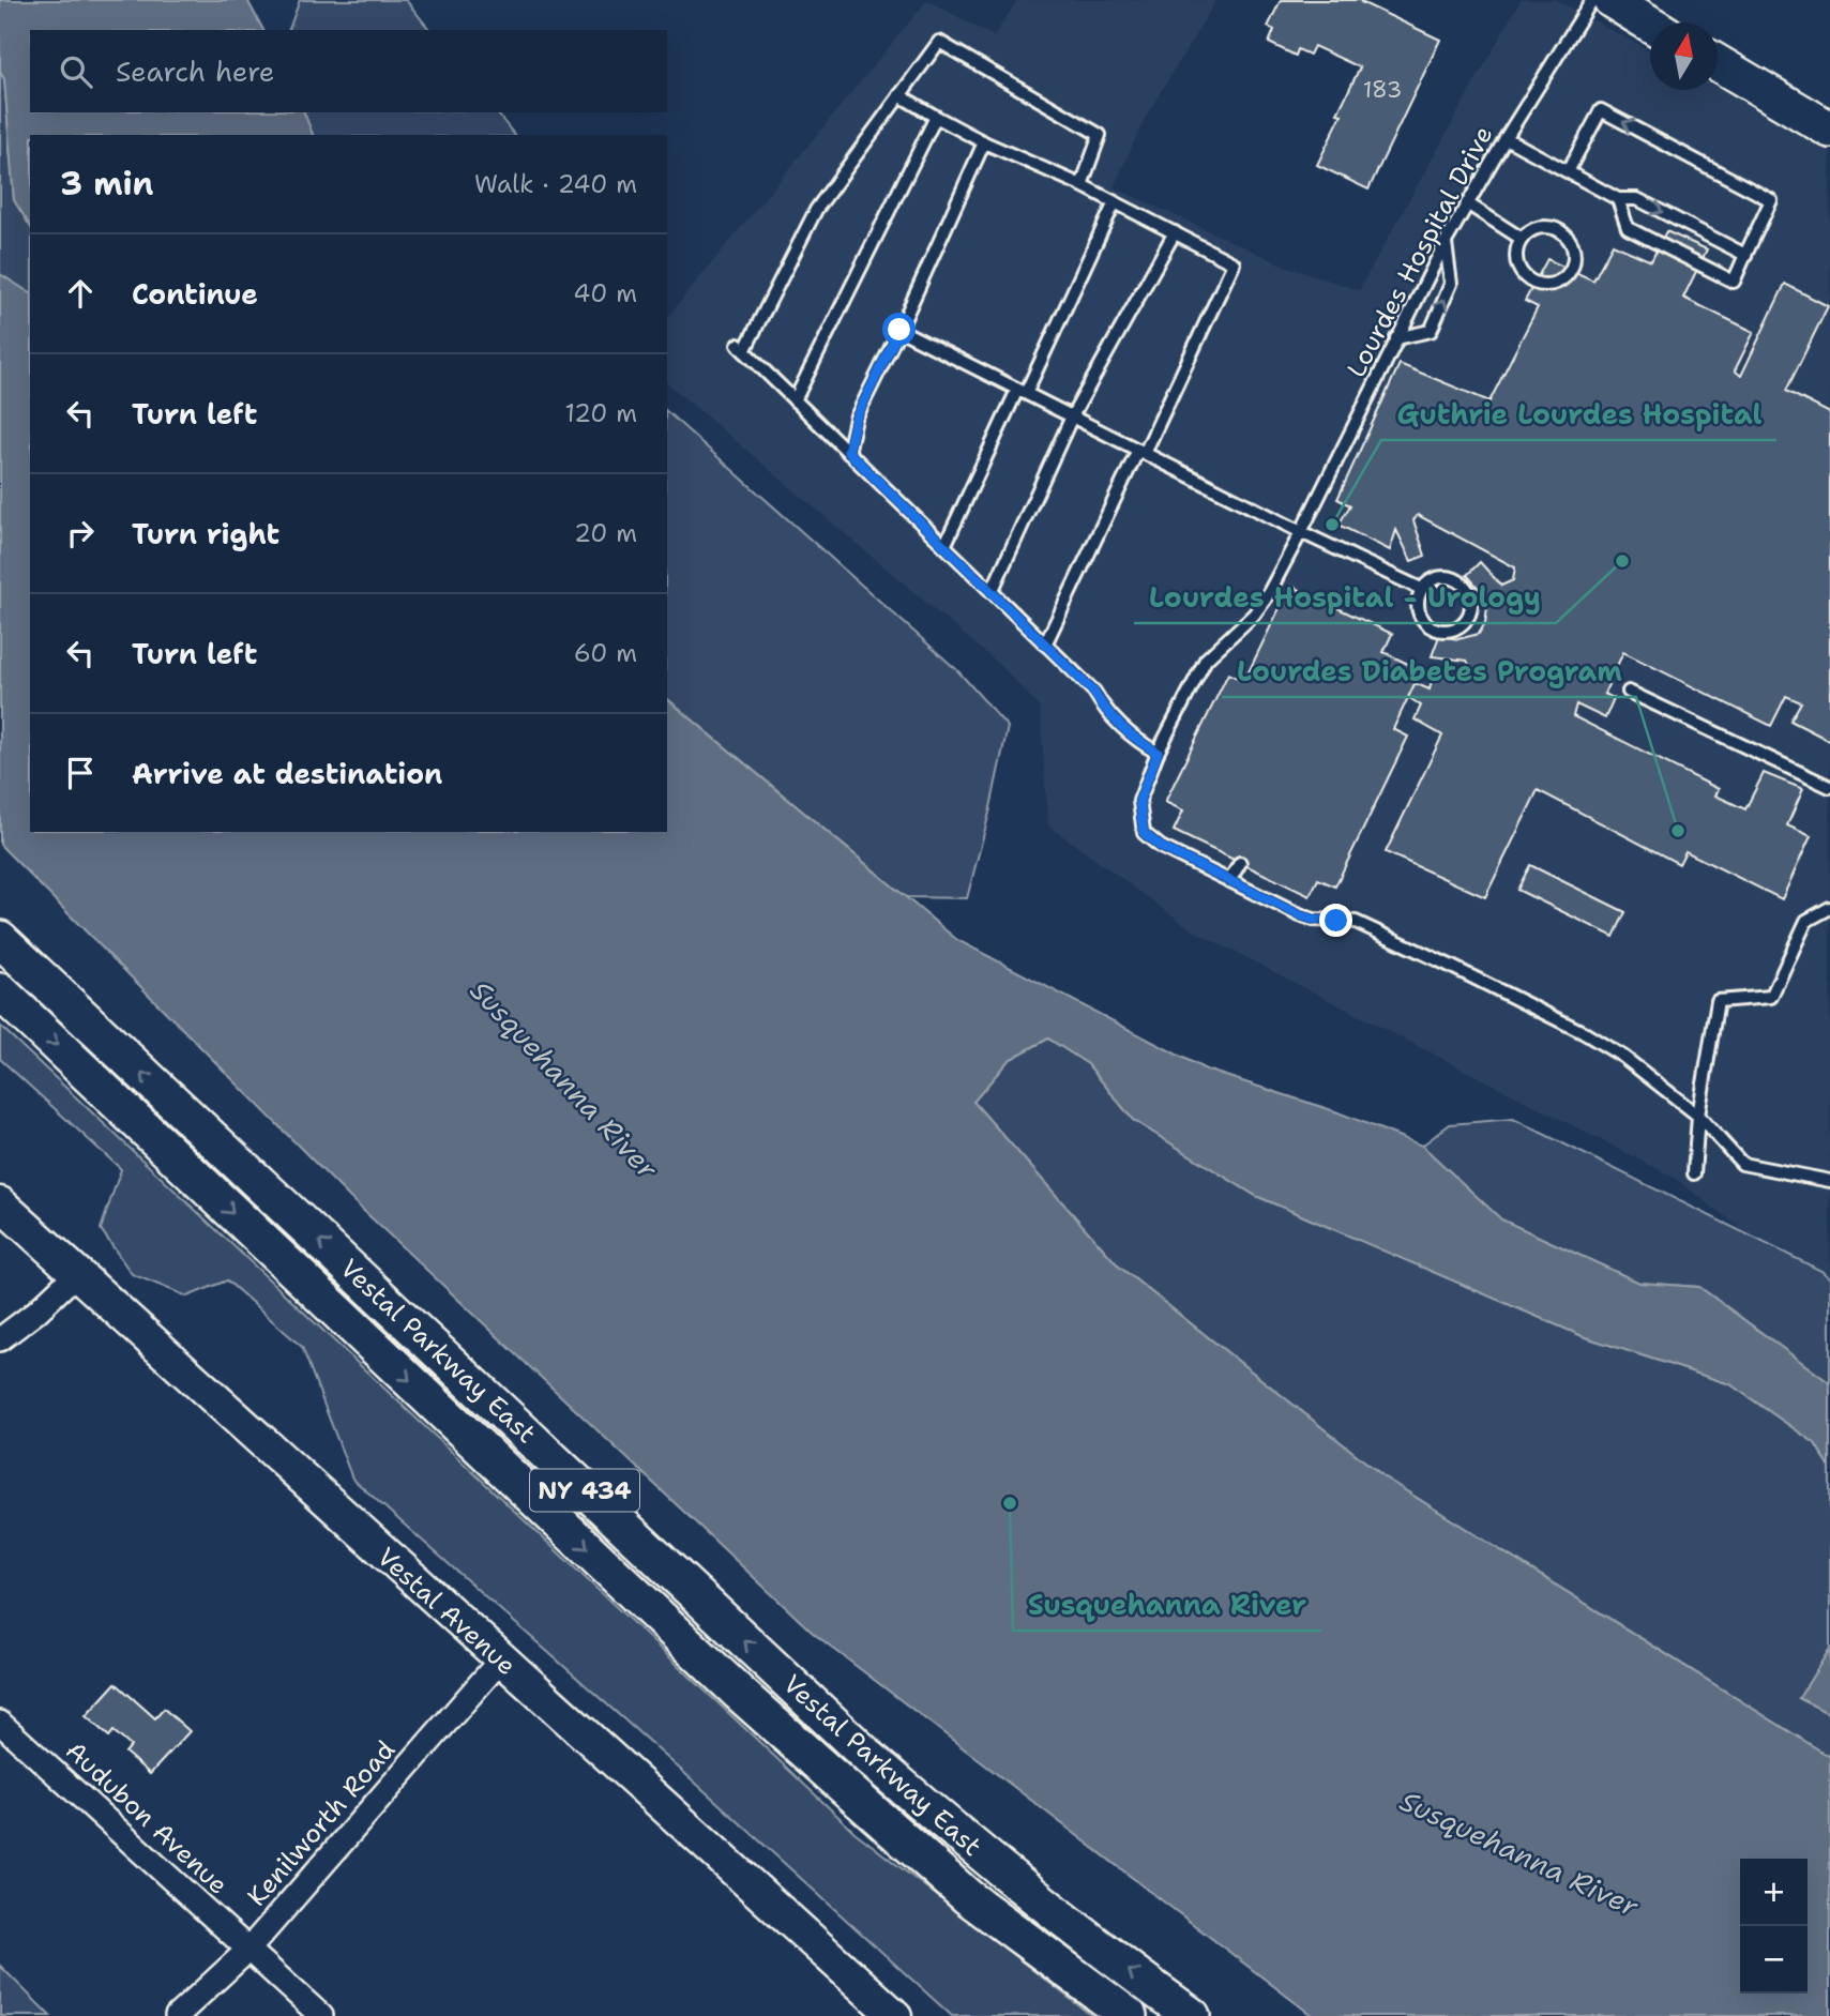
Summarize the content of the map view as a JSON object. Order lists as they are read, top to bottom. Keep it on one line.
{"streets":{"main road":["Vestal Parkway East","NY 434"],"street":["Vestal Avenue","Audubon Avenue","Kenilworth Road"],"lane":["Lourdes Hospital Drive"]},"crossings":[["Vestal Avenue","Kenilworth Road"],["Audubon Avenue","Kenilworth Road"]],"water":["Susquehanna River"],"places":["Guthrie Lourdes Hospital","Lourdes Hospital - Urology","Lourdes Diabetes Program","Susquehanna River"],"house_numbers":["183"],"north":"top","page":{"search":"Search here","heading":["3 min","Walk · 240 m"],"list":[["Continue","40 m"],["Turn left","120 m"],["Turn right","20 m"],["Turn left","60 m"],"Arrive at destination"],"map_buttons":["+","−"]}}
